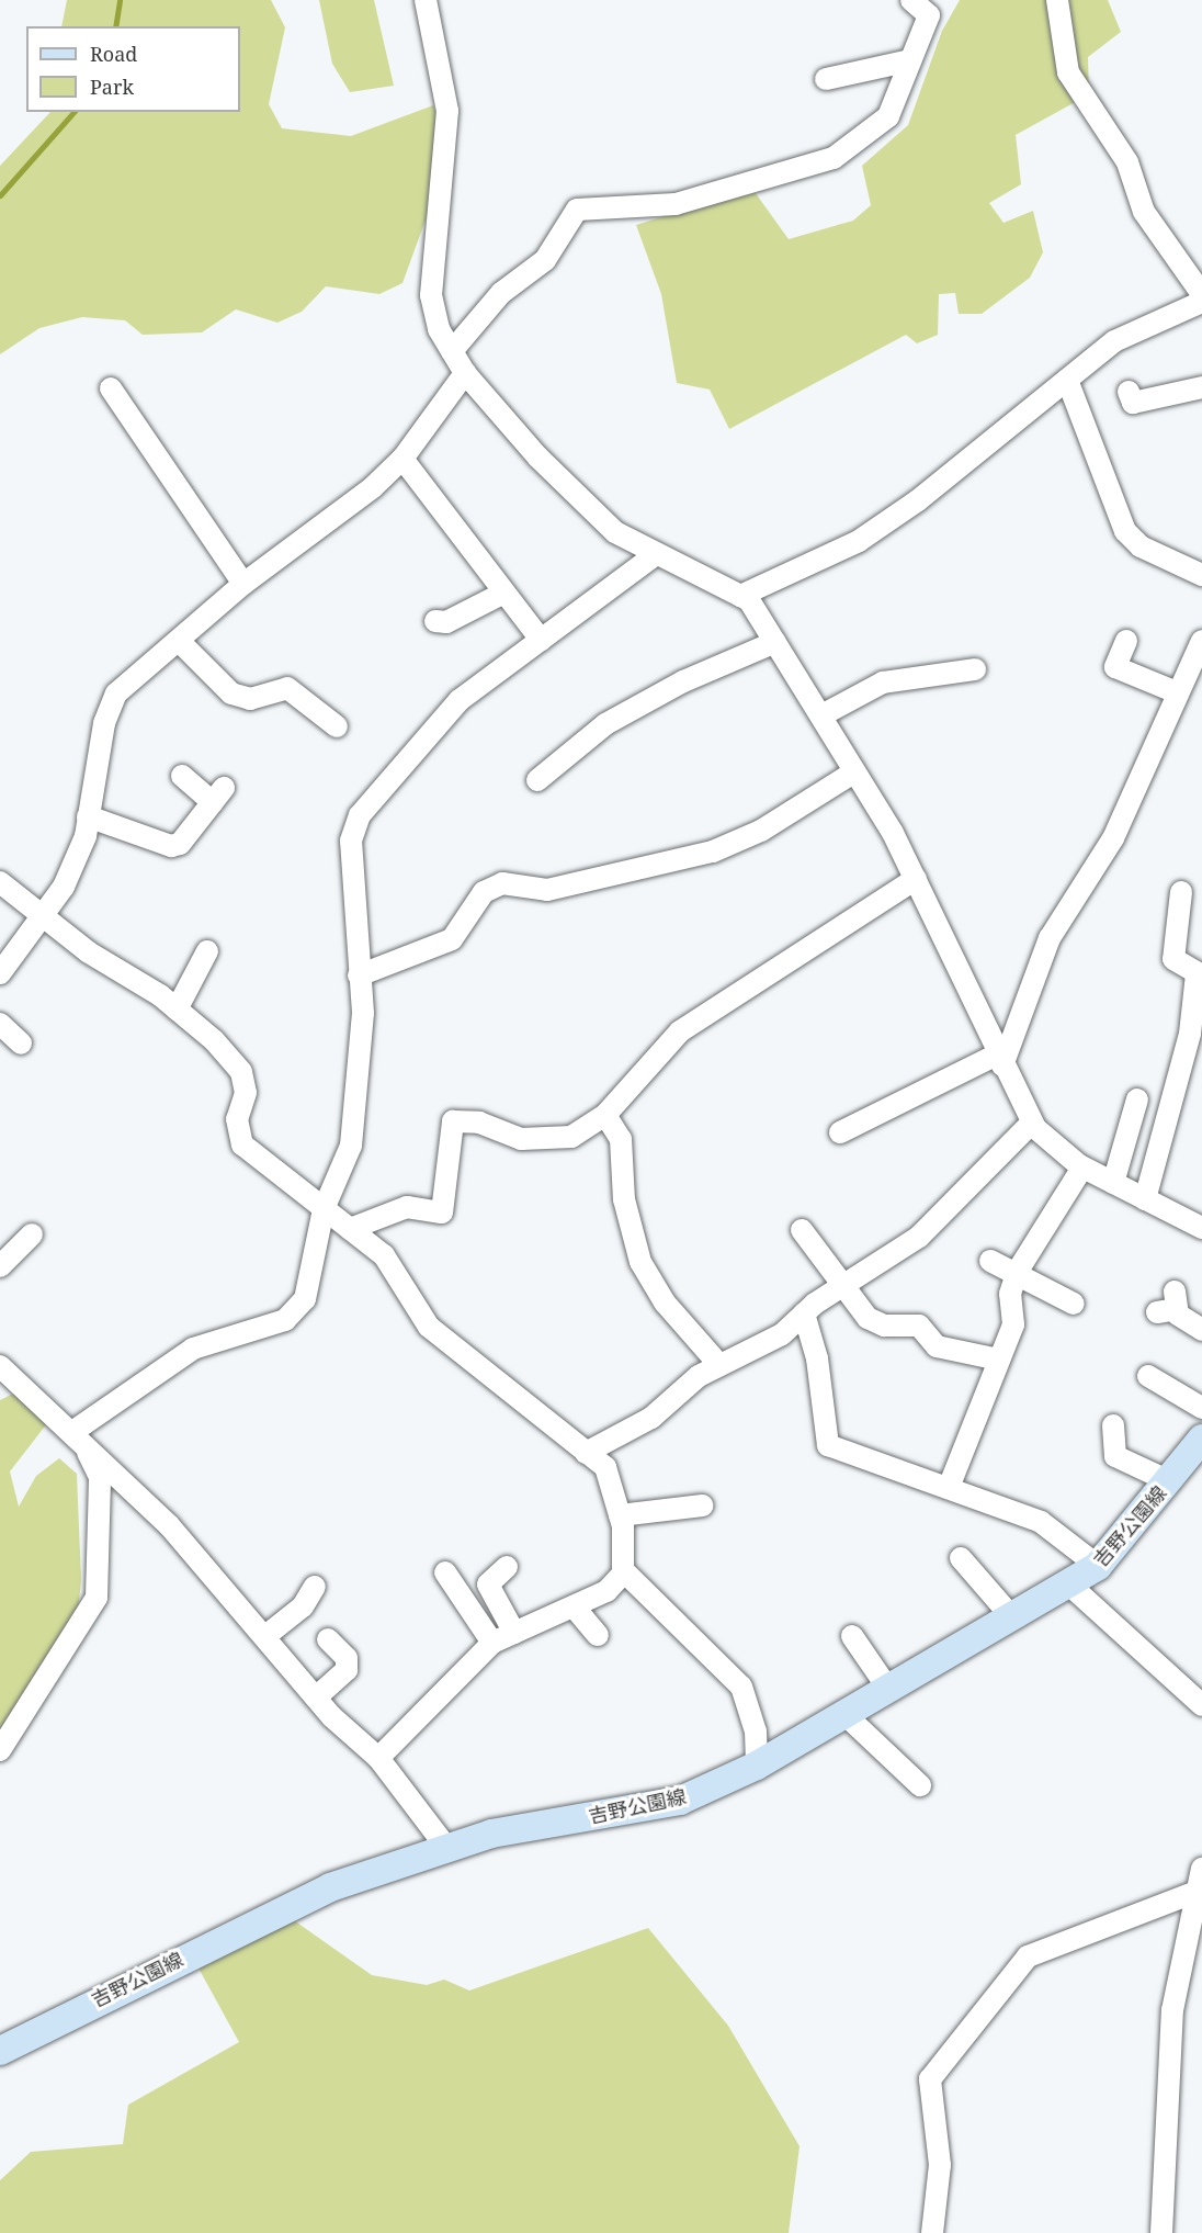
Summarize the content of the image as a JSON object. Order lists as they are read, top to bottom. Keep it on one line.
{"streets":{"main road":["吉野公園線"]},"legend":["Road","Park"]}
